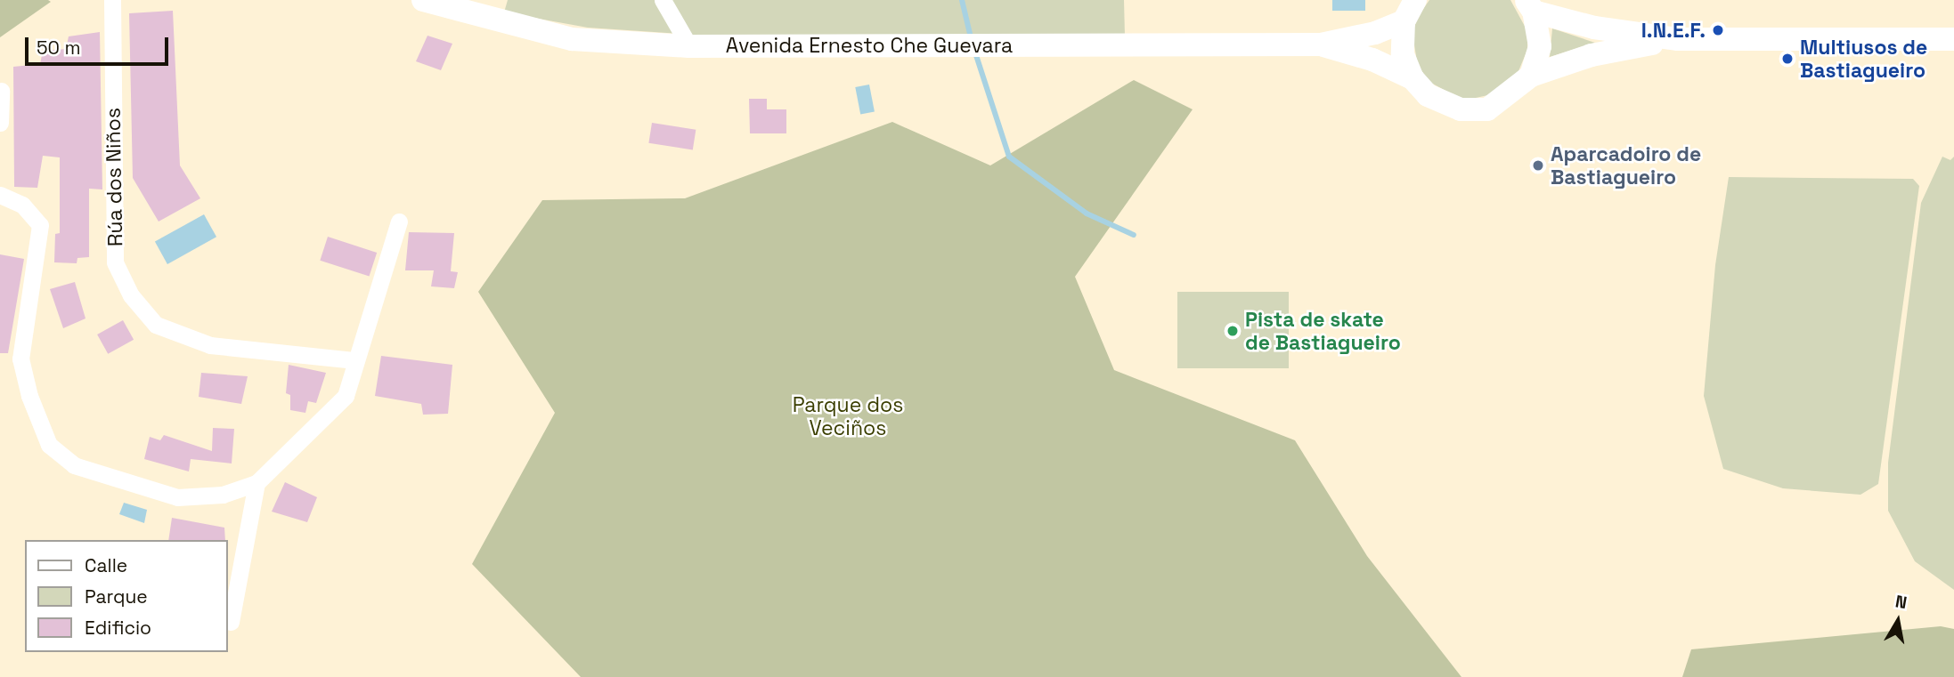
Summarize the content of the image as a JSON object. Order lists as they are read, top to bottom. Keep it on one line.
{"streets":{"main road":["Avenida Ernesto Che Guevara"],"street":["Rúa dos Niños"]},"parks":["Parque dos Veciños"],"places":["I.N.E.F.","Multiusos de Bastiagueiro","Aparcadoiro de Bastiagueiro","Pista de skate de Bastiagueiro"],"legend":["Calle","Parque","Edificio"],"scale_bar":"50 m","north":"top"}
